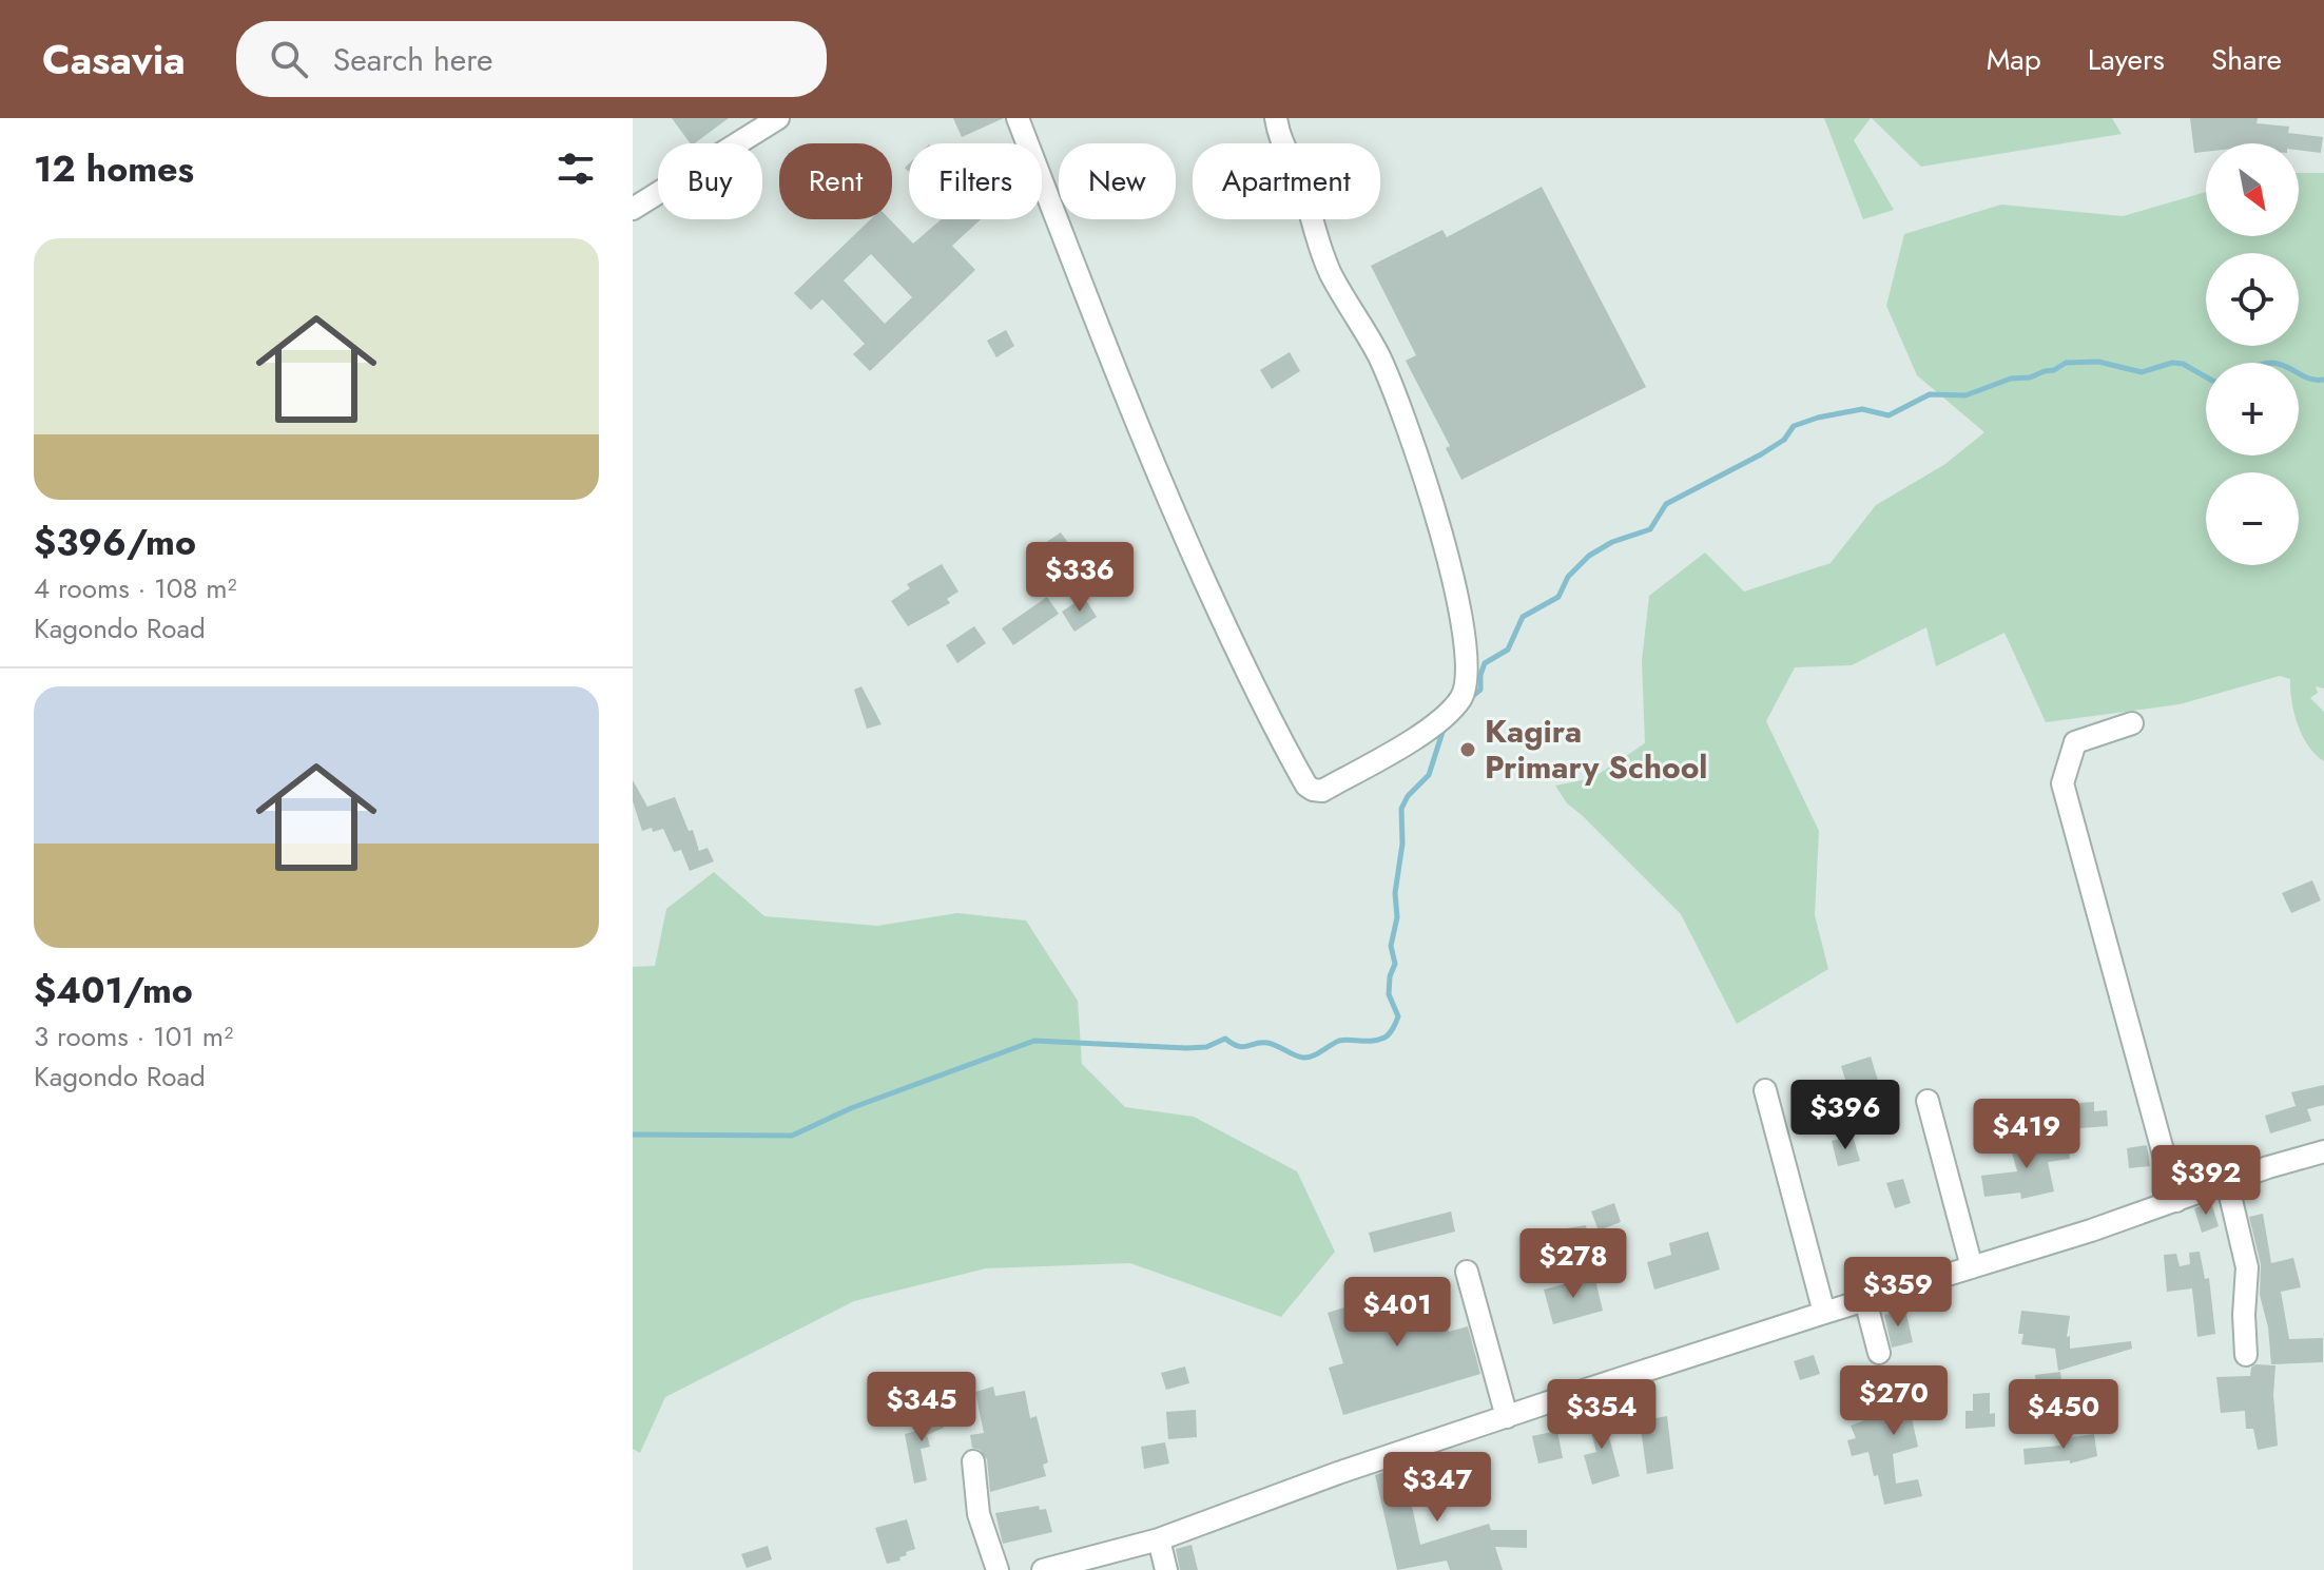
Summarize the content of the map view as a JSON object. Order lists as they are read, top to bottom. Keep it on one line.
{"places":["Kagira Primary School"],"north":"bottom right","page":{"header":"Casavia","search":"Search here","nav":["Map","Layers","Share"],"heading":"12 homes","map_buttons":["+","−"],"chip":["Buy","Rent","Filters","New","Apartment"],"list":[{"name":"$396/mo","note":"4 rooms · 108 m² · Kagondo Road"},{"name":"$401/mo","note":"3 rooms · 101 m² · Kagondo Road"}],"price":["$336","$396","$419","$392","$278","$359","$401","$270","$345","$354","$450","$347"]}}
